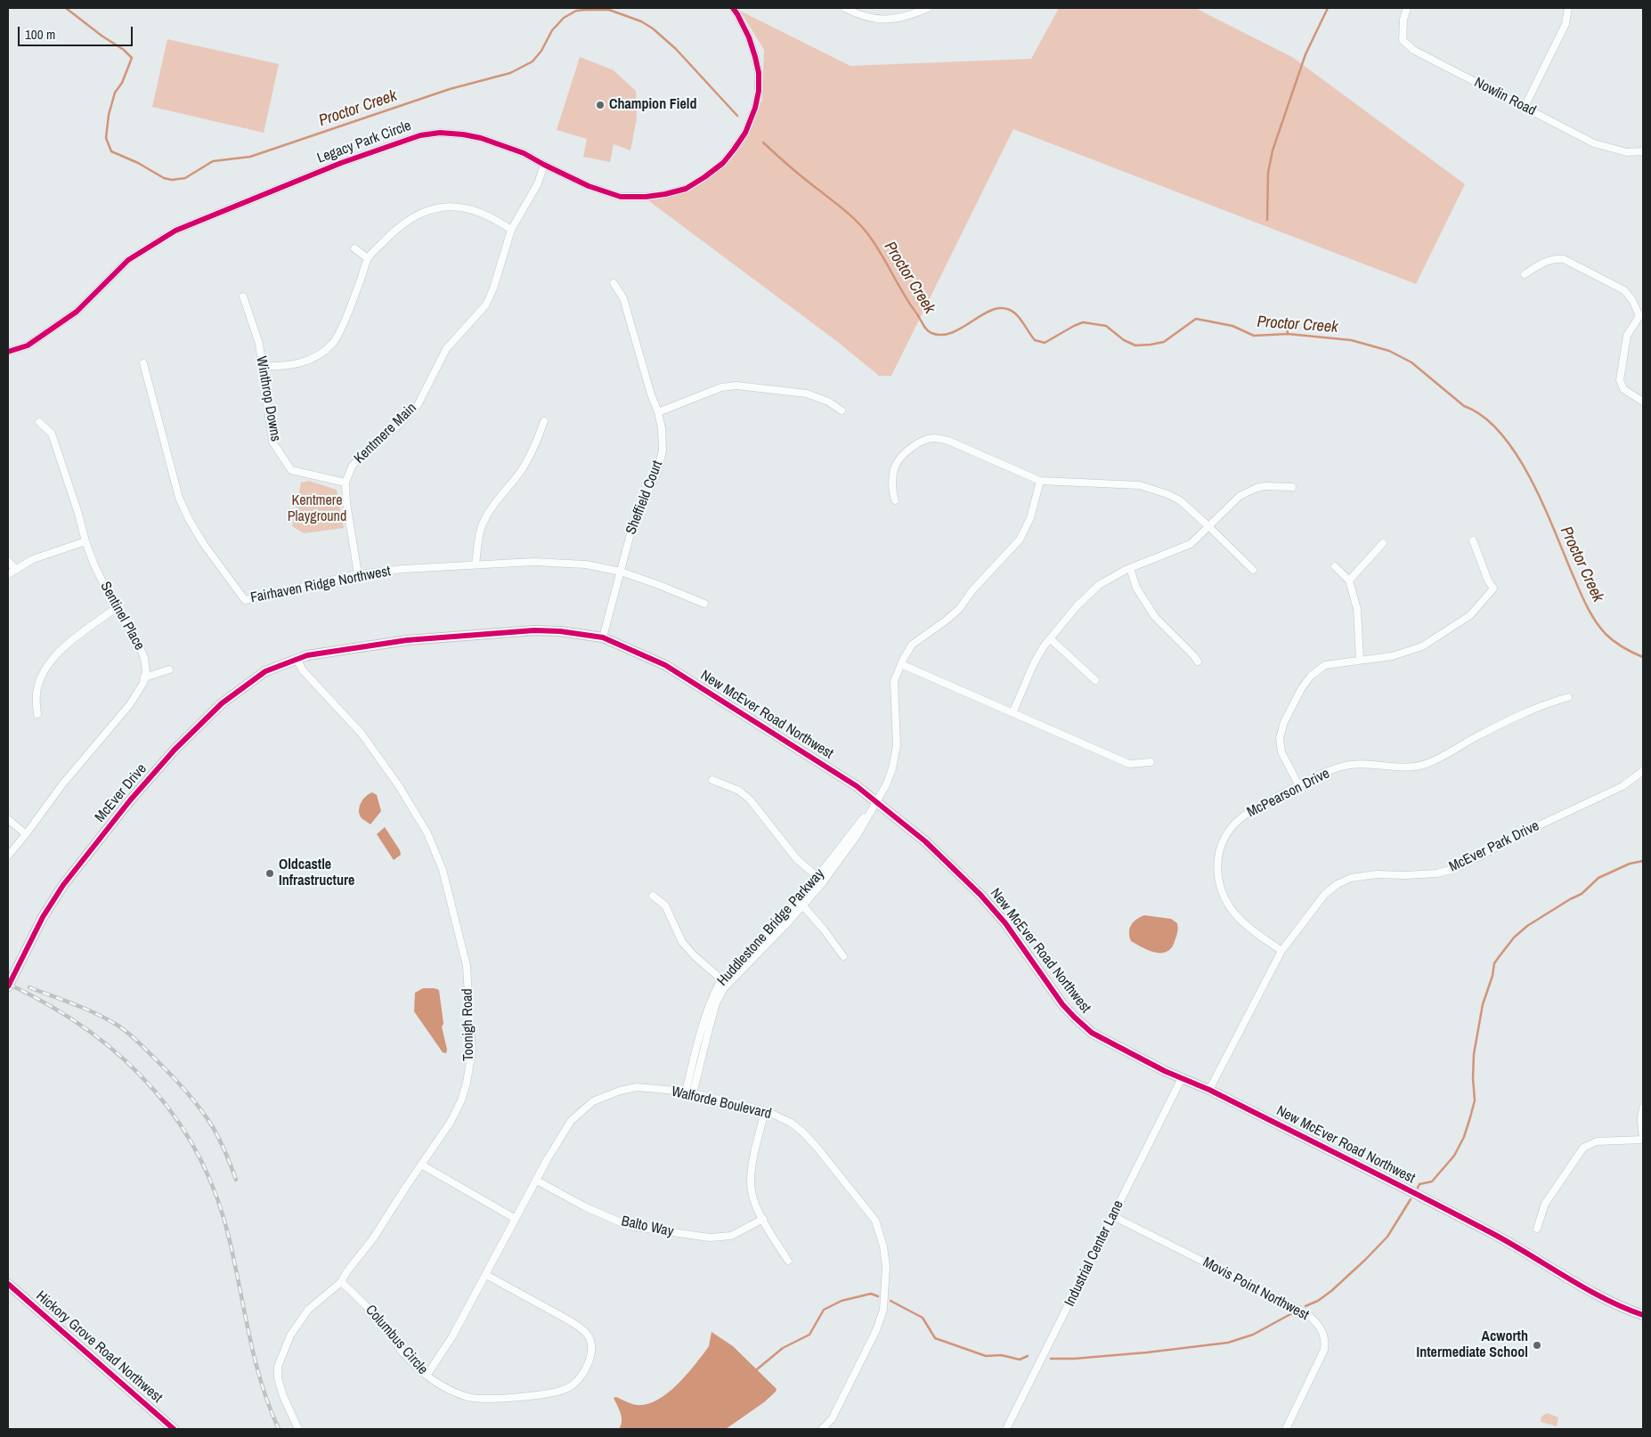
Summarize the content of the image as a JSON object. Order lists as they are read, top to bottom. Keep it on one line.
{"streets":{"street":["Nowlin Road","Legacy Park Circle","Winthrop Downs","Kentmere Main","Sheffield Court","Fairhaven Ridge Northwest","Sentinel Place","New McEver Road Northwest","McEver Drive","McPearson Drive","McEver Park Drive","Huddlestone Bridge Parkway","Toonigh Road","Walforde Boulevard","Balto Way","Industrial Center Lane","Movis Point Northwest","Columbus Circle","Hickory Grove Road Northwest"]},"crossings":[["Legacy Park Circle","Kentmere Main"],["Winthrop Downs","Kentmere Main"],["Sheffield Court","Fairhaven Ridge Northwest"],["Sheffield Court","New McEver Road Northwest"],["New McEver Road Northwest","McEver Drive"],["New McEver Road Northwest","McEver Park Drive"],["New McEver Road Northwest","Huddlestone Bridge Parkway"],["New McEver Road Northwest","Toonigh Road"],["New McEver Road Northwest","Industrial Center Lane"],["McEver Drive","Toonigh Road"],["McPearson Drive","McEver Park Drive"],["Huddlestone Bridge Parkway","Walforde Boulevard"],["Toonigh Road","Columbus Circle"],["Walforde Boulevard","Balto Way"],["Walforde Boulevard","Columbus Circle"],["Industrial Center Lane","Movis Point Northwest"]],"water":["Proctor Creek"],"parks":["Kentmere Playground"],"places":["Champion Field","Oldcastle Infrastructure","Acworth Intermediate School"],"scale_bar":"100 m"}
